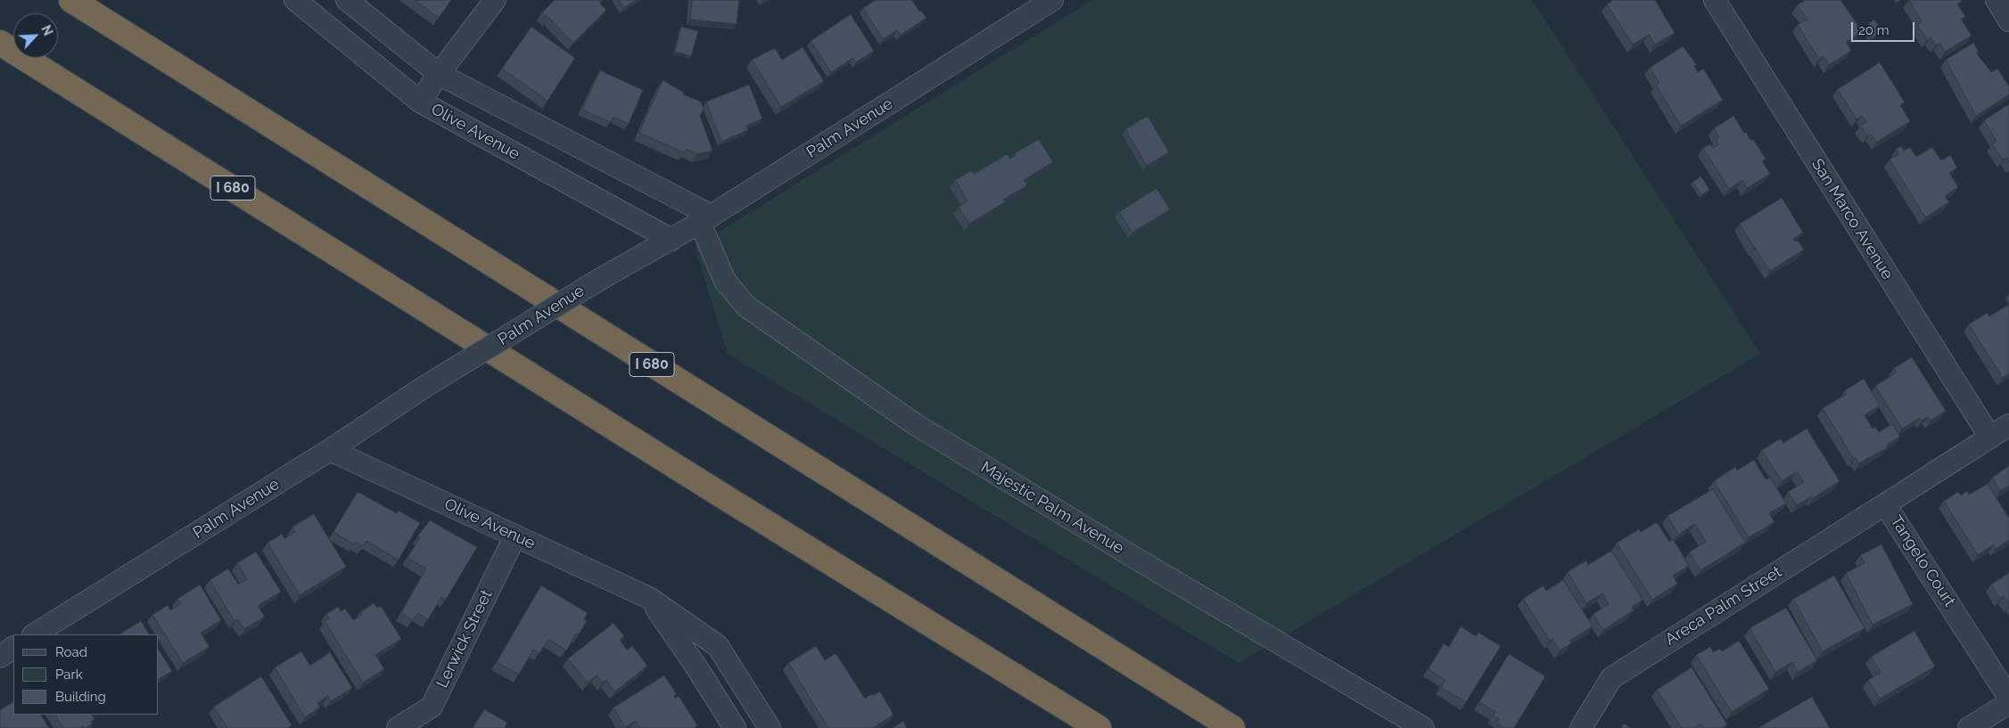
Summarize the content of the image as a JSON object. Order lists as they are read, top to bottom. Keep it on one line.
{"streets":{"highway":["I 680"],"street":["Palm Avenue","Olive Avenue","San Marco Avenue","Majestic Palm Avenue","Tangelo Court","Areca Palm Street","Lerwick Street"]},"crossings":[["Palm Avenue","Olive Avenue"],["Palm Avenue","Majestic Palm Avenue"],["Olive Avenue","Lerwick Street"],["San Marco Avenue","Tangelo Court"],["Tangelo Court","Areca Palm Street"]],"legend":["Road","Park","Building"],"scale_bar":"20 m","north":"top right"}
